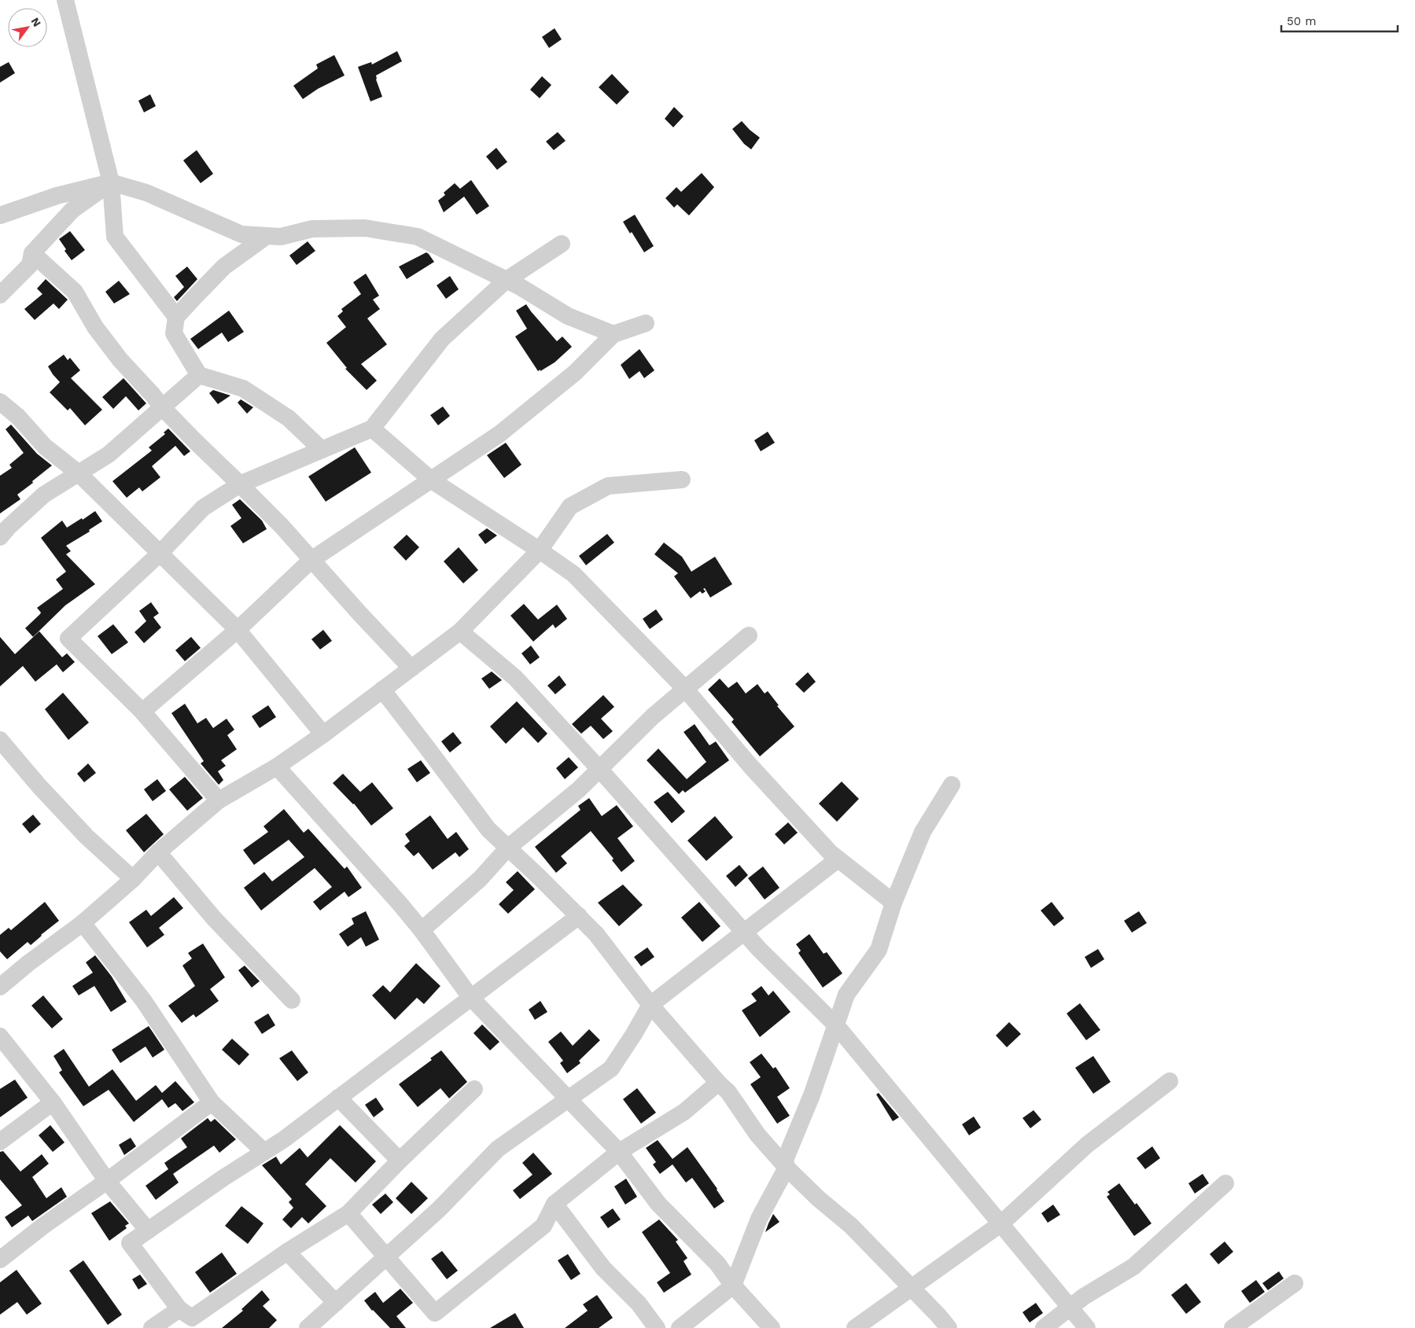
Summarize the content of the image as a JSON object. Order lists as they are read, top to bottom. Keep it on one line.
{"scale_bar":"50 m","north":"top right"}
